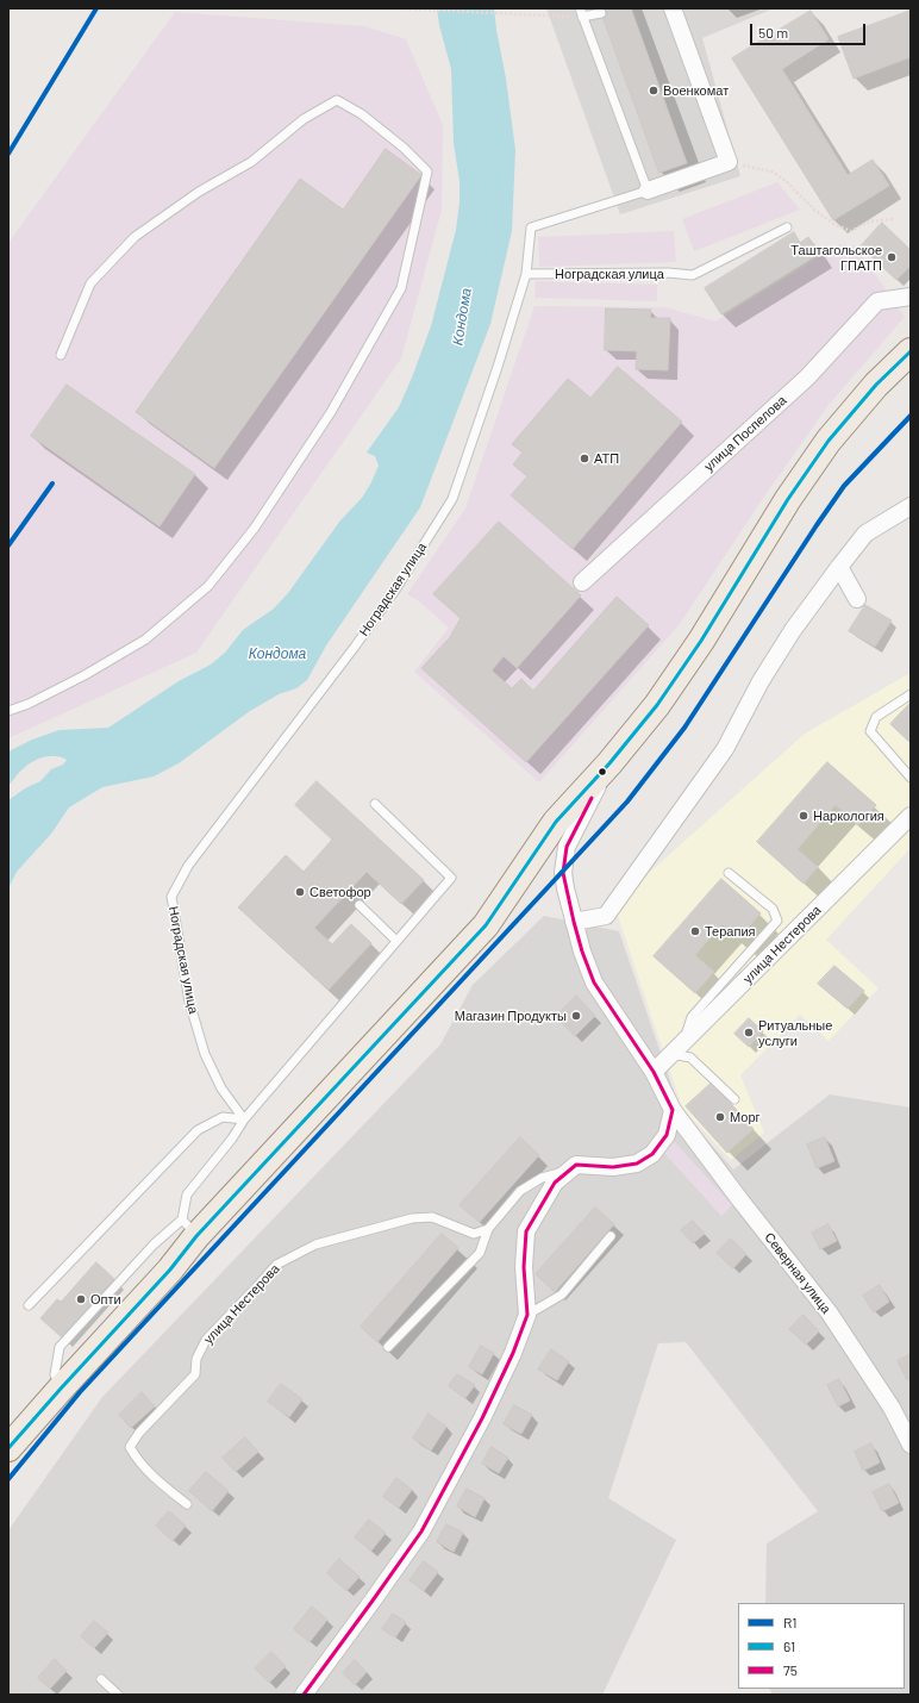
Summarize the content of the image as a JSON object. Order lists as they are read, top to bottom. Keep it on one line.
{"streets":{"street":["улица Поспелова","улица Нестерова","Северная улица"],"lane":["Ноградская улица"]},"water":["Кондома"],"places":["Военкомат","Таштагольское ГПАТП","АТП","Наркология","Светофор","Терапия","Магазин Продукты","Ритуальные услуги","Морг","Опти"],"lines":["transit line R1","transit line 61","transit line 75"],"legend":["R1","61","75"],"scale_bar":"50 m"}
